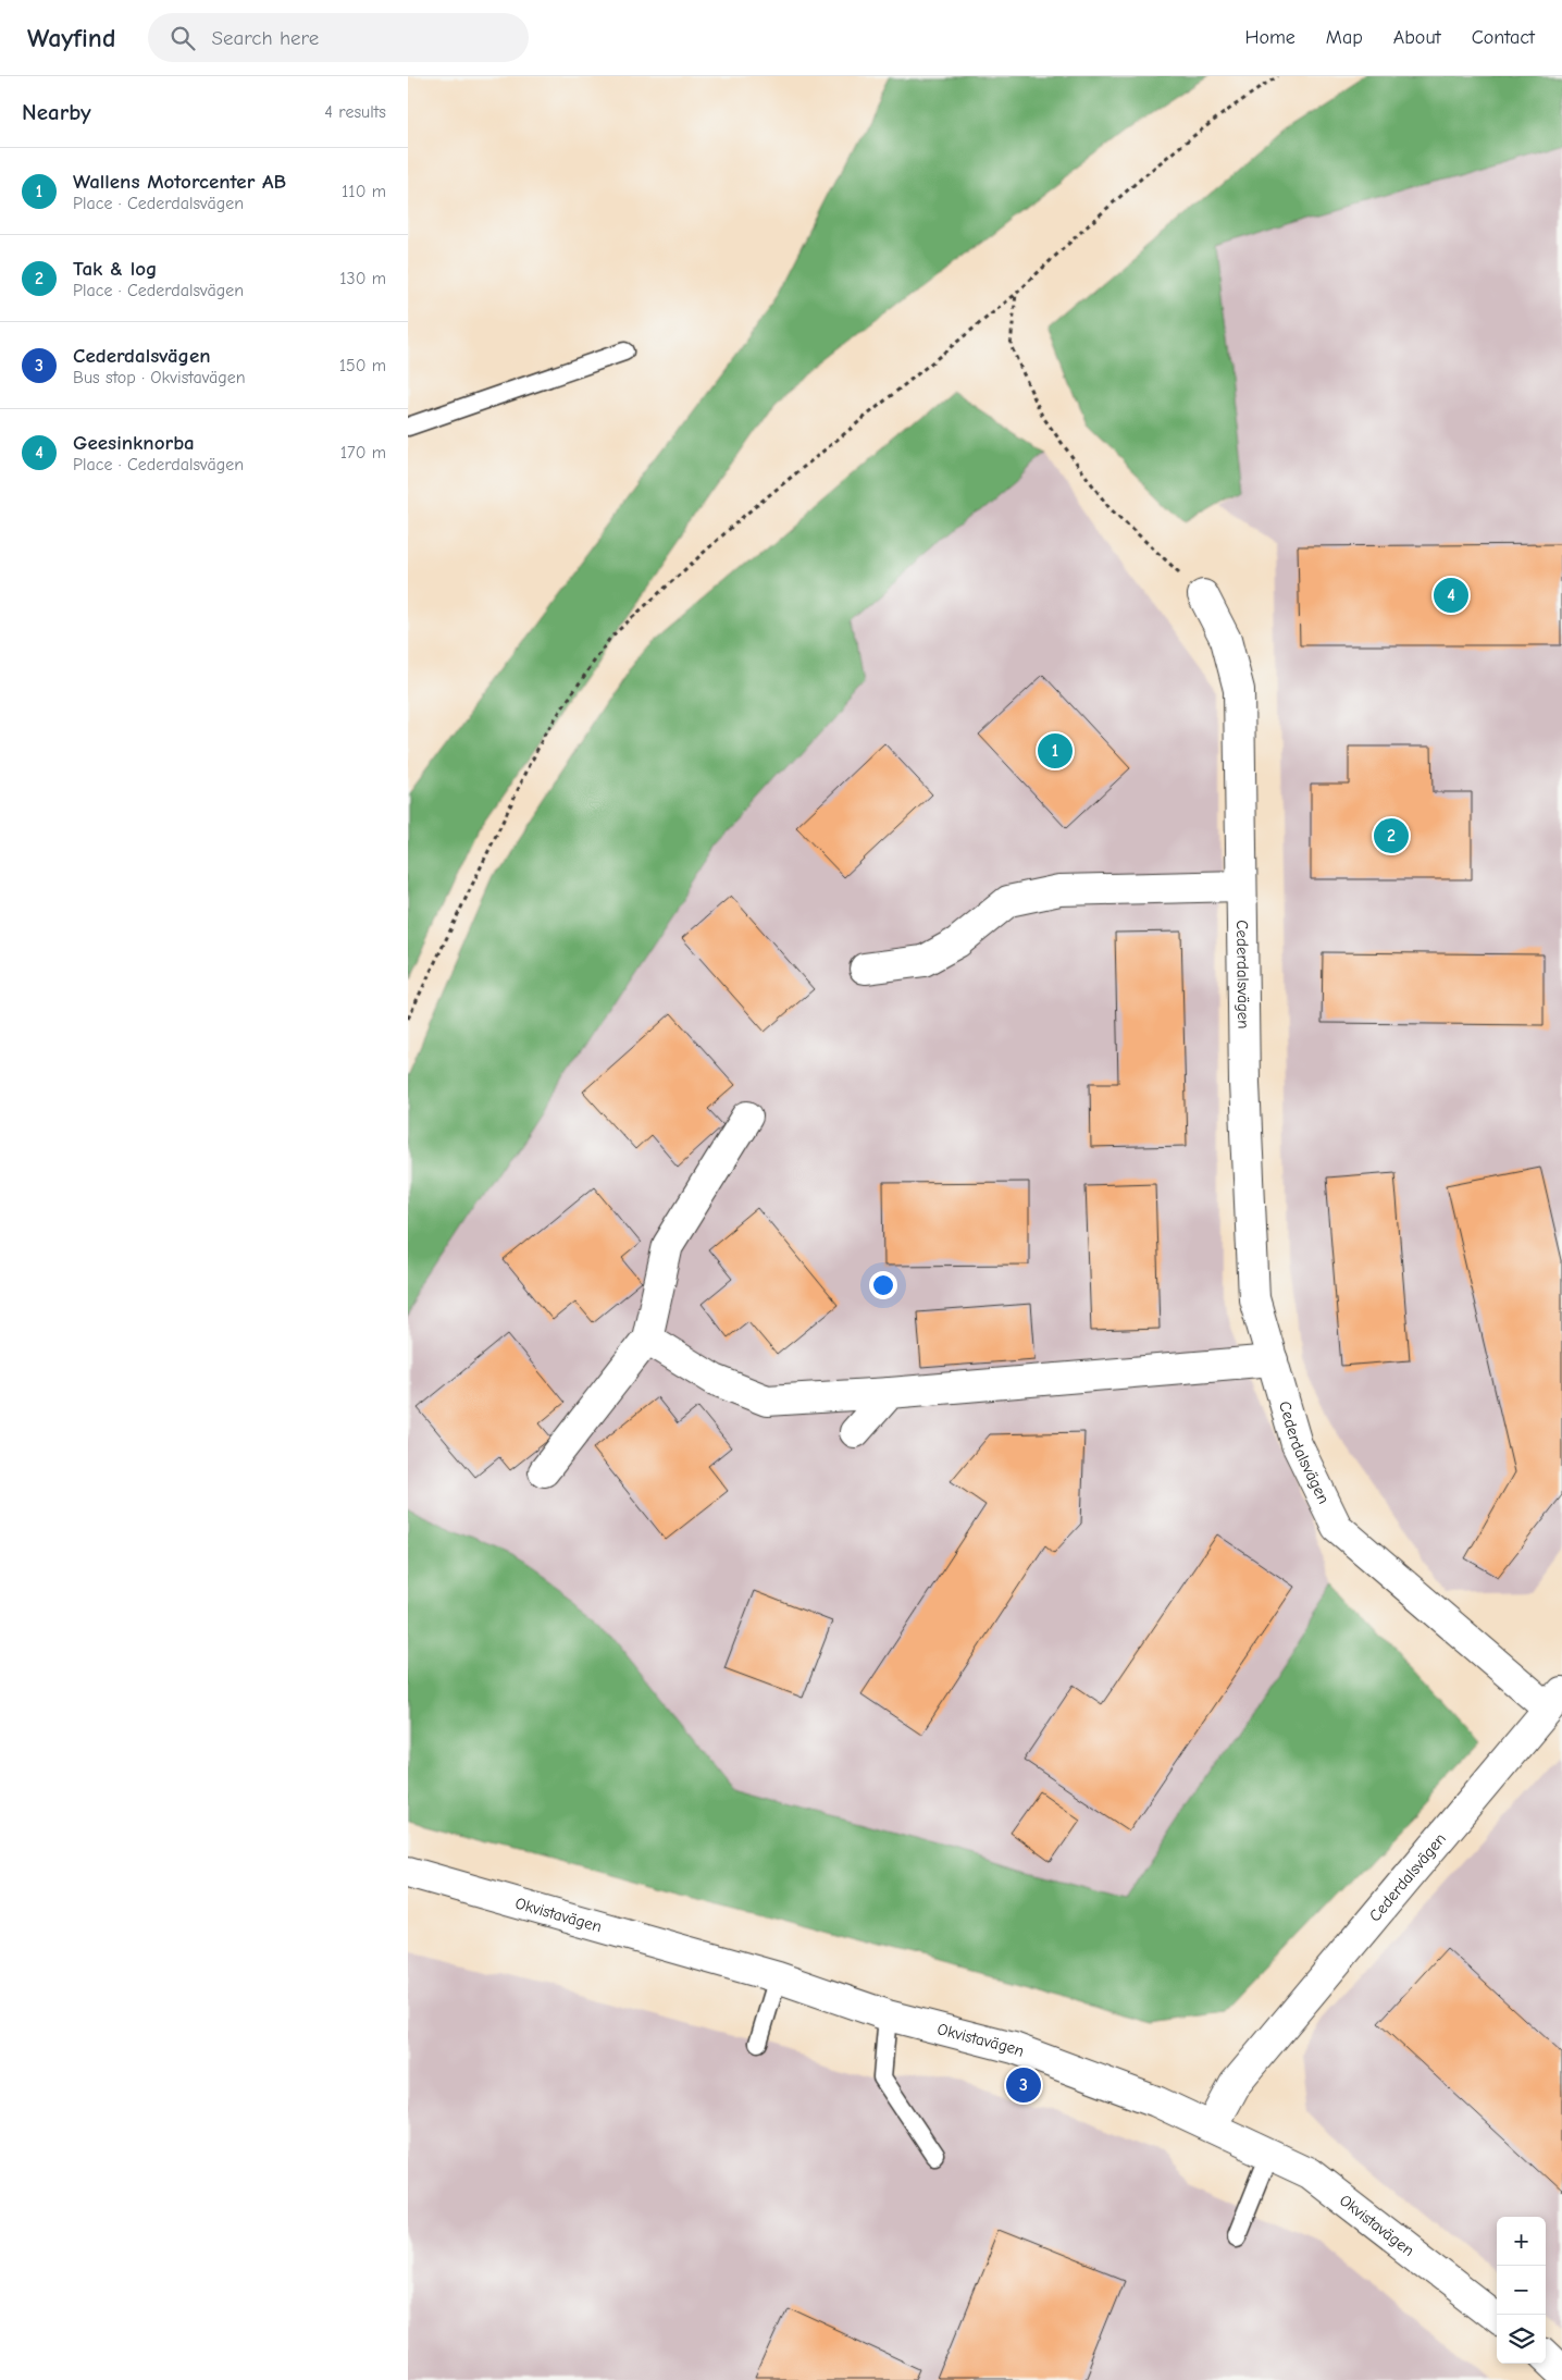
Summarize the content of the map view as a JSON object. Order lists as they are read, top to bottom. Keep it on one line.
{"streets":{"street":["Cederdalsvägen","Okvistavägen"]},"crossings":[["Cederdalsvägen","Okvistavägen"]],"page":{"header":"Wayfind","search":"Search here","nav":["Home","Map","About","Contact"],"heading":["Nearby","4 results"],"list":[{"mark":"1","name":"Wallens Motorcenter AB","note":"Place · Cederdalsvägen","value":"110 m"},{"mark":"2","name":"Tak & log","note":"Place · Cederdalsvägen","value":"130 m"},{"mark":"3","name":"Cederdalsvägen","note":"Bus stop · Okvistavägen","value":"150 m"},{"mark":"4","name":"Geesinknorba","note":"Place · Cederdalsvägen","value":"170 m"}],"pins":["4","1","2","3"],"map_buttons":["+","−"]}}
